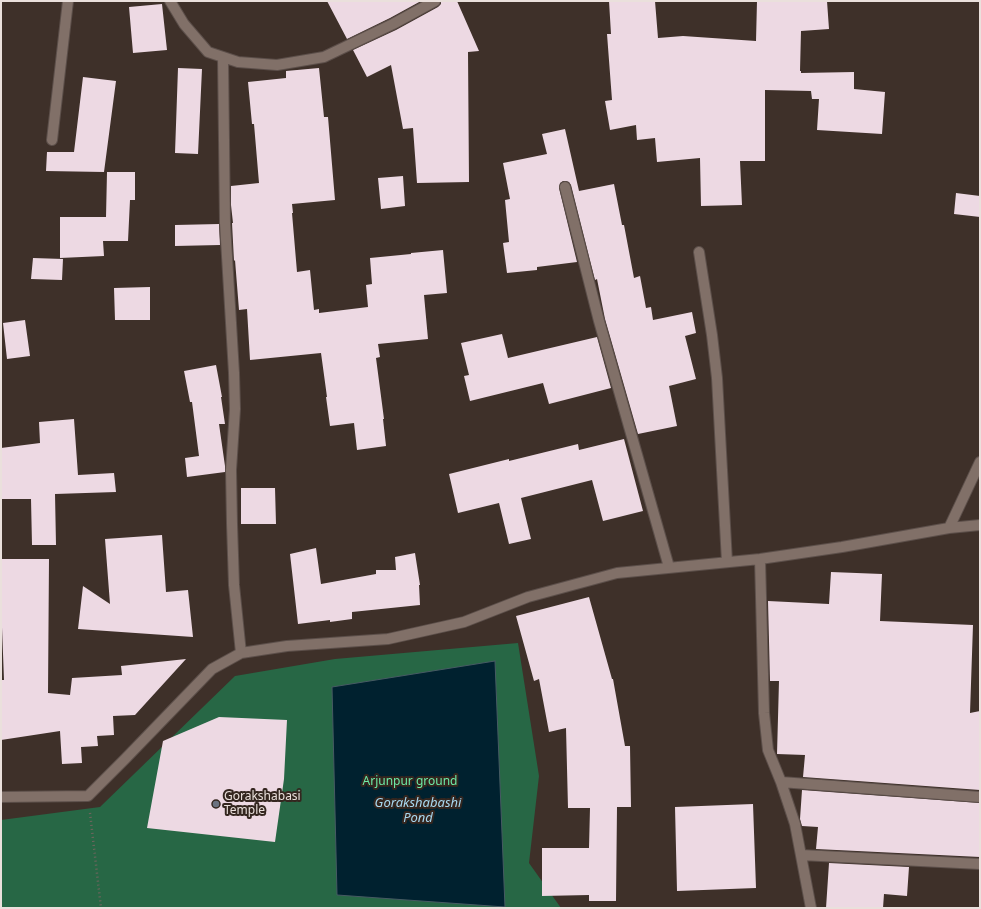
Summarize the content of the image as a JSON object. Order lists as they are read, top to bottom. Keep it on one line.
{"water":["Gorakshabashi Pond"],"parks":["Arjunpur ground"],"places":["Gorakshabasi Temple"]}
